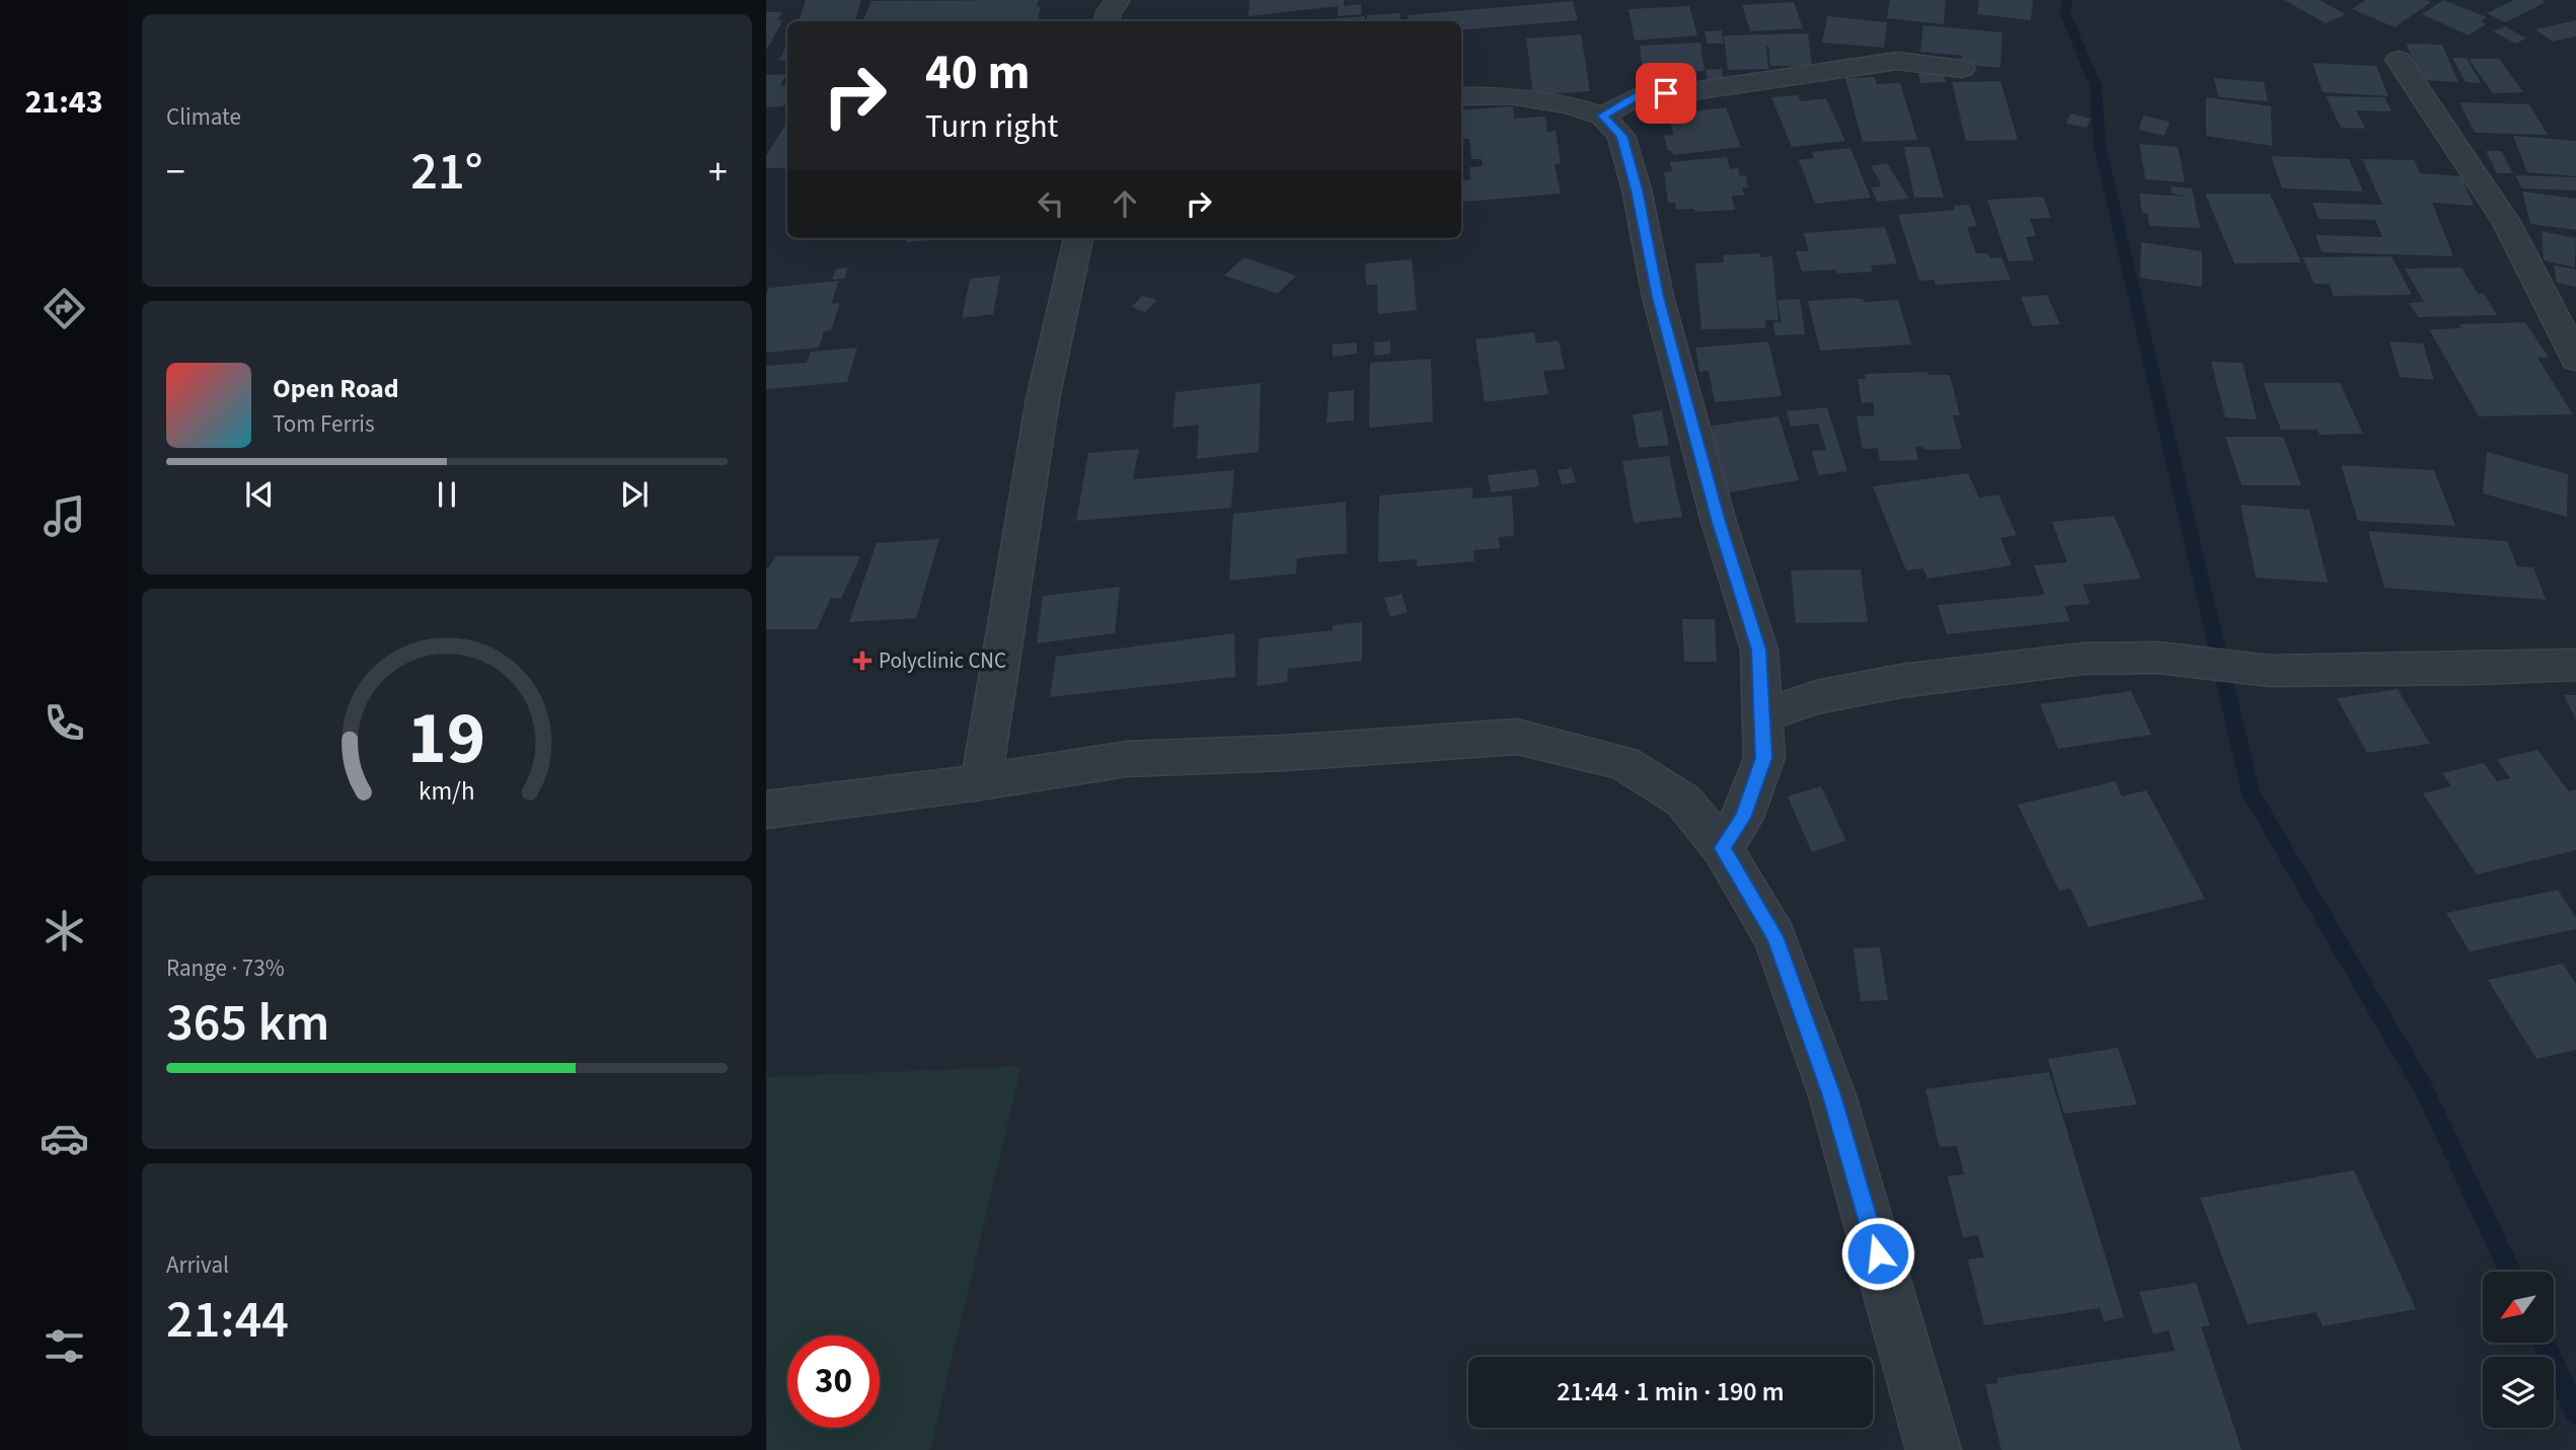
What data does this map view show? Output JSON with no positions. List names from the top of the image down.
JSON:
{
  "places": {
    "health": ["Polyclinic CNC"]
  },
  "north": "bottom left",
  "page": {
    "tabs": "21:43",
    "tile": [
      "Climate",
      ["Range · 73%", "365 km"],
      ["Arrival", "21:44"]
    ],
    "turn": ["40 m", "Turn right"],
    "heat": ["−", "21°", "+"],
    "song": ["Open Road", "Tom Ferris"],
    "limit": "30",
    "trip": "21:44 · 1 min · 190 m",
    "gauge": ["19", "km/h"]
  }
}
